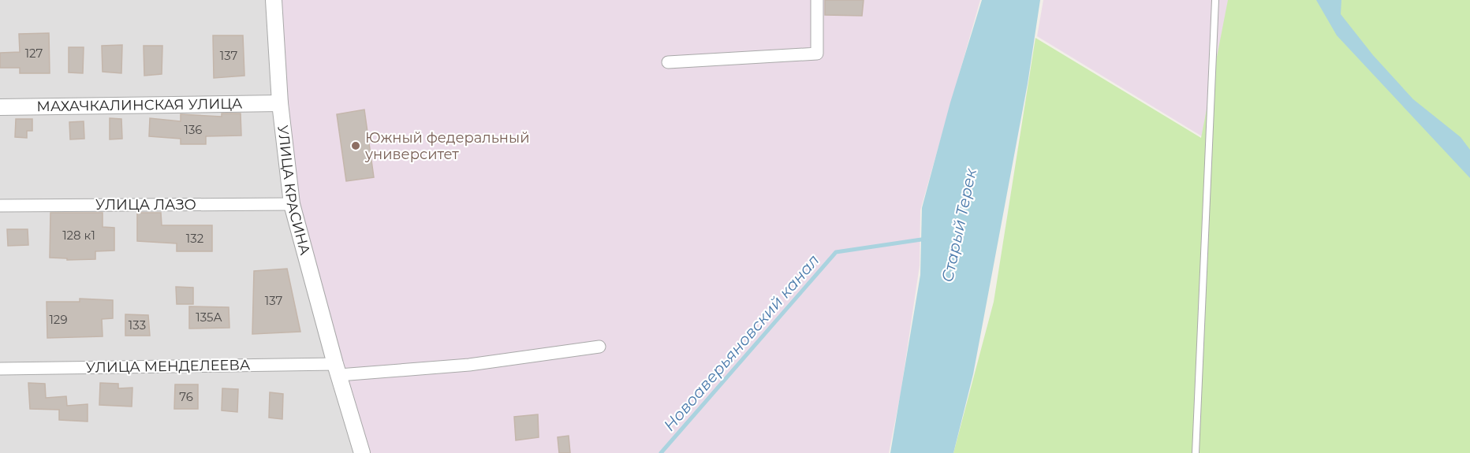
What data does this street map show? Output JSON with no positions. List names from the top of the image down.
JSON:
{
  "streets": {
    "street": [
      "МАХАЧКАЛИНСКАЯ УЛИЦА",
      "УЛИЦА КРАСИНА",
      "УЛИЦА ЛАЗО",
      "УЛИЦА МЕНДЕЛЕЕВА"
    ]
  },
  "crossings": [
    ["МАХАЧКАЛИНСКАЯ УЛИЦА", "УЛИЦА КРАСИНА"],
    ["УЛИЦА КРАСИНА", "УЛИЦА ЛАЗО"],
    ["УЛИЦА КРАСИНА", "УЛИЦА МЕНДЕЛЕЕВА"]
  ],
  "water": ["Старый Терек", "Новоаверьяновский канал"],
  "places": ["Южный федеральный университет"],
  "house_numbers": [
    "127",
    "137",
    "136",
    "128 к1",
    "132",
    "137",
    "135А",
    "129",
    "133",
    "76"
  ]
}
